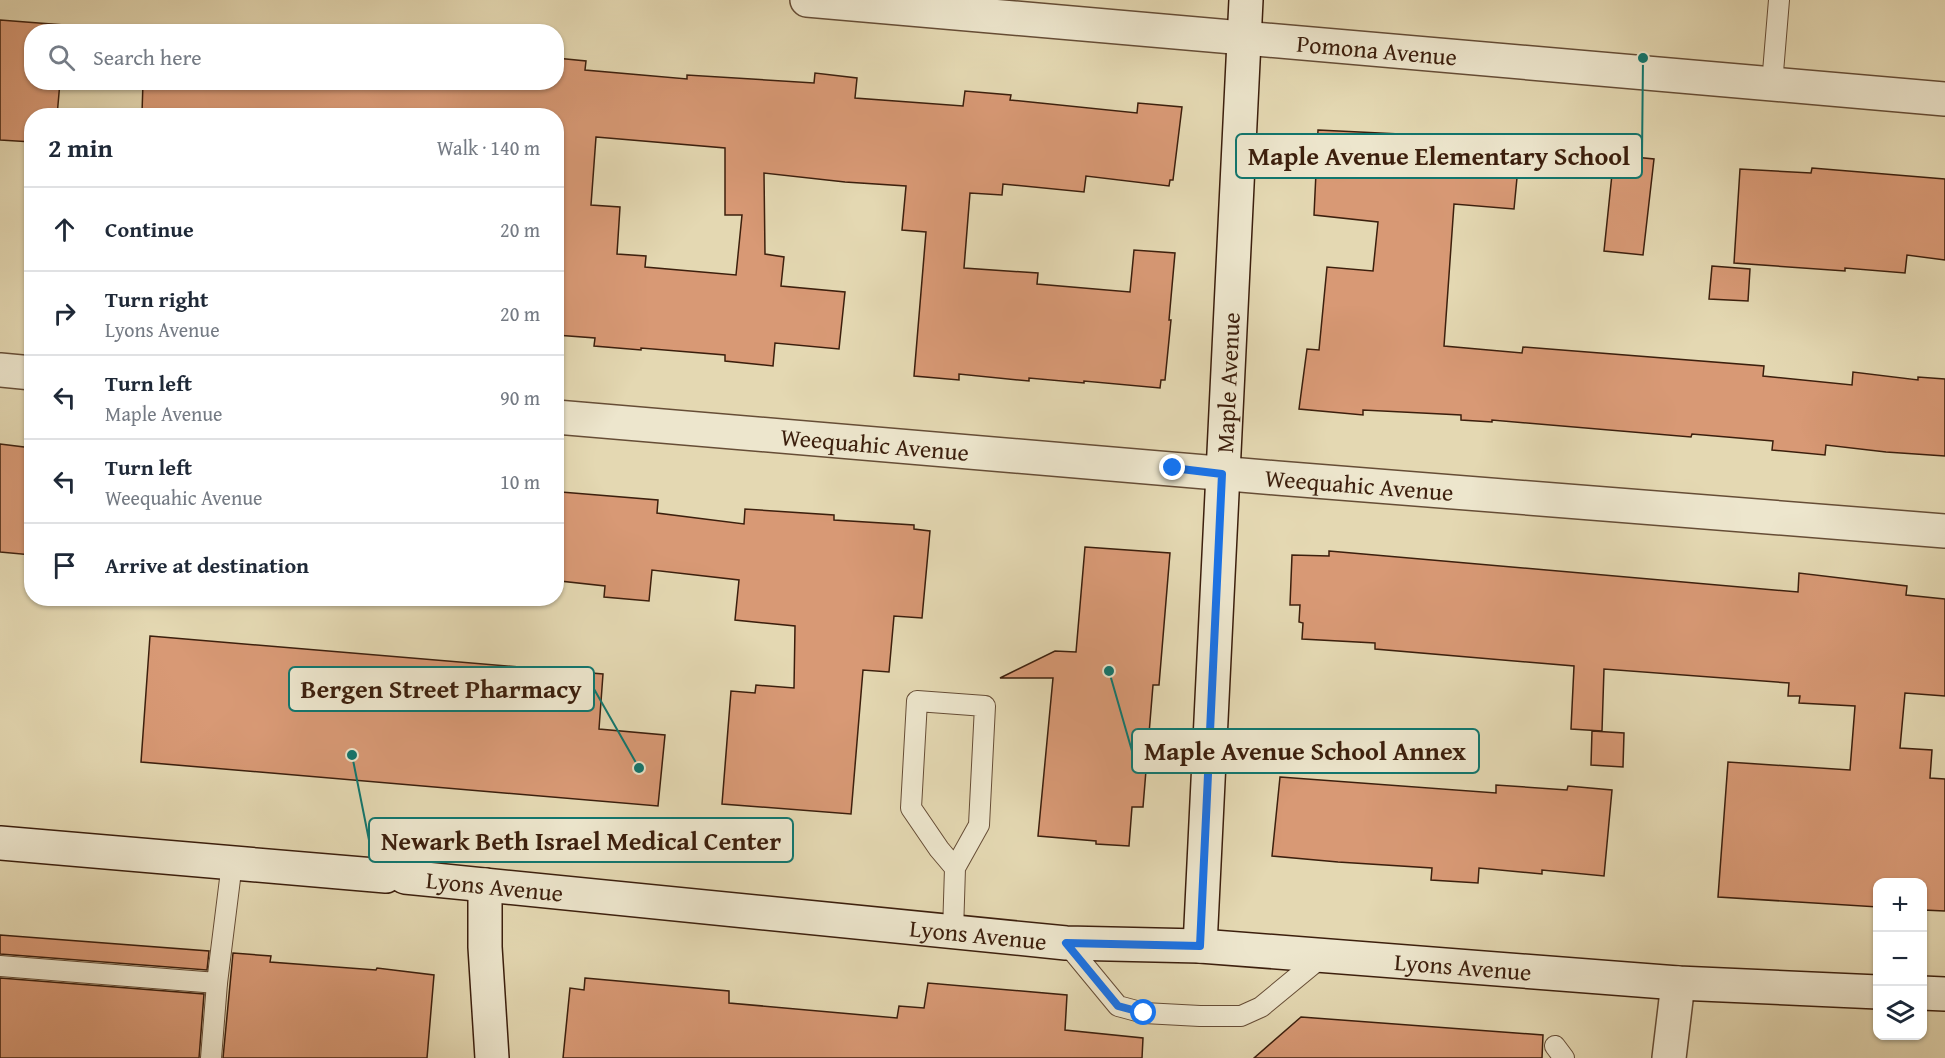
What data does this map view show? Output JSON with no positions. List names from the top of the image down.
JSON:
{
  "streets": {
    "street": [
      "Pomona Avenue",
      "Maple Avenue",
      "Weequahic Avenue",
      "Lyons Avenue"
    ]
  },
  "crossings": [
    ["Pomona Avenue", "Maple Avenue"],
    ["Maple Avenue", "Weequahic Avenue"],
    ["Maple Avenue", "Lyons Avenue"]
  ],
  "places": [
    "Maple Avenue Elementary School",
    "Maple Avenue School Annex",
    "Newark Beth Israel Medical Center",
    "Bergen Street Pharmacy"
  ],
  "page": {
    "search": "Search here",
    "heading": ["2 min", "Walk · 140 m"],
    "list": [
      ["Continue", "20 m"],
      ["Turn right", "Lyons Avenue", "20 m"],
      ["Turn left", "Maple Avenue", "90 m"],
      ["Turn left", "Weequahic Avenue", "10 m"],
      "Arrive at destination"
    ],
    "map_buttons": ["+", "−"]
  }
}
